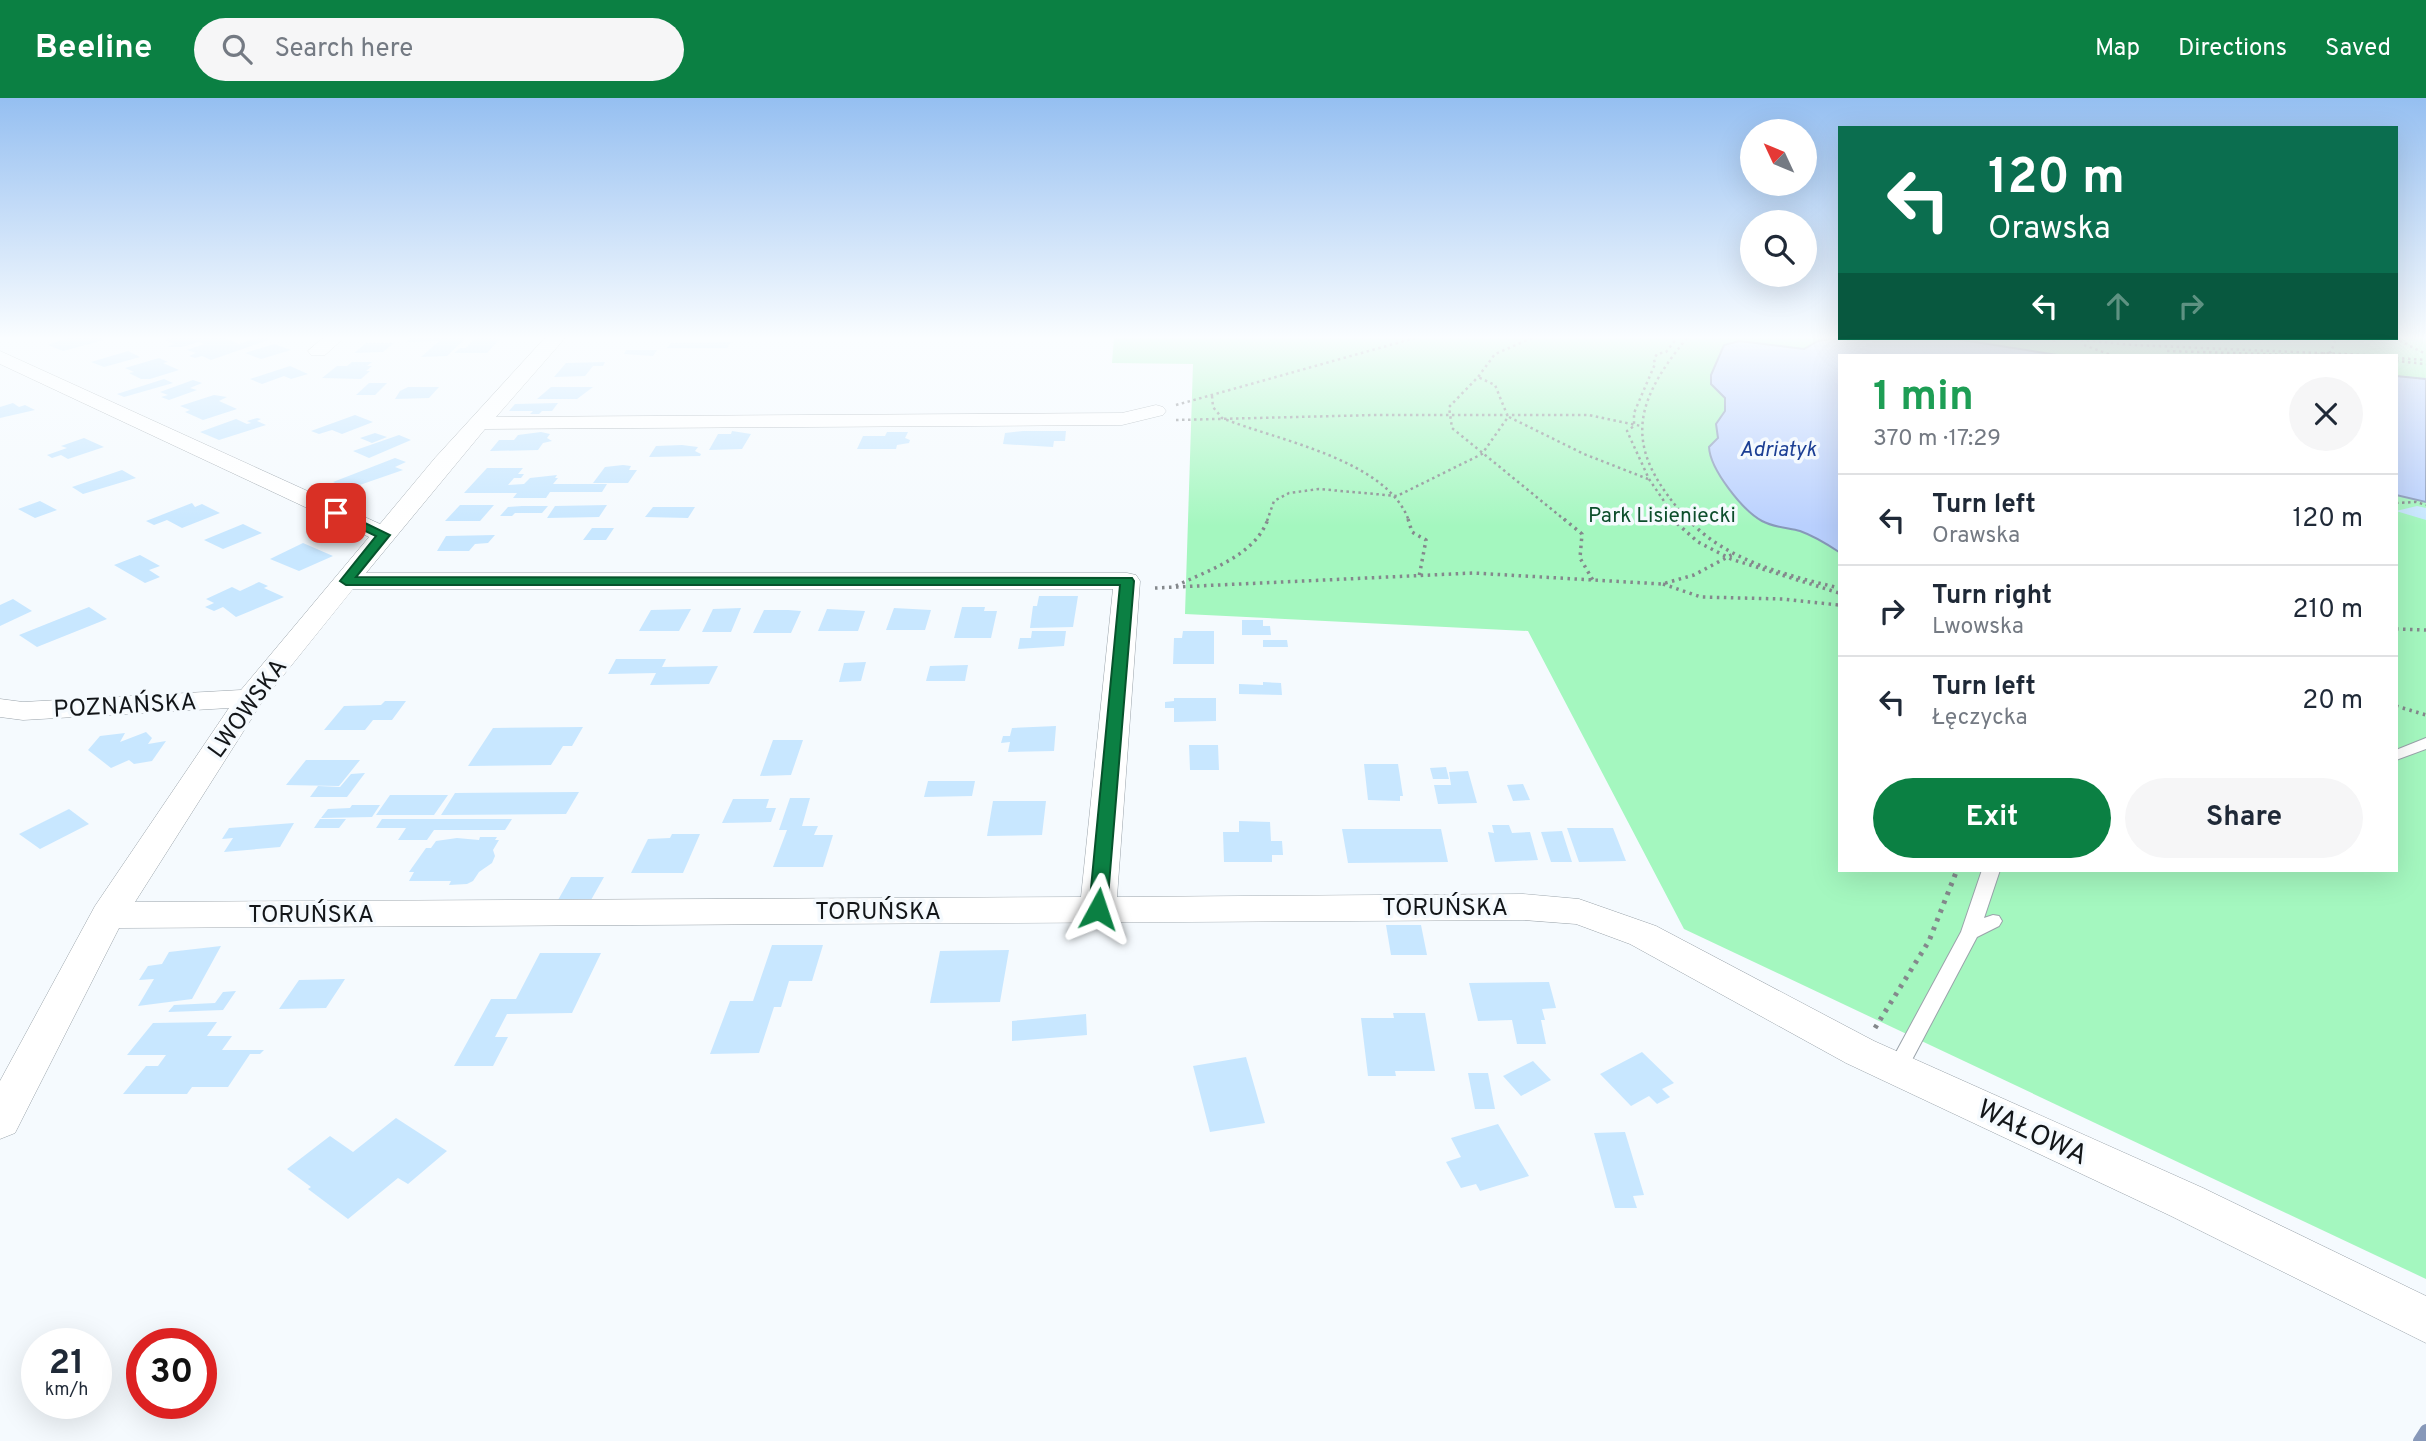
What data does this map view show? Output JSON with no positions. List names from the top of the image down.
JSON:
{
  "streets": {
    "street": [
      "POZNAŃSKA",
      "LWOWSKA",
      "TORUŃSKA",
      "WAŁOWA"
    ]
  },
  "crossings": [
    ["POZNAŃSKA", "LWOWSKA"],
    ["LWOWSKA", "TORUŃSKA"],
    ["TORUŃSKA", "WAŁOWA"]
  ],
  "water": ["Adriatyk"],
  "parks": ["Park Lisieniecki"],
  "north": "top left",
  "page": {
    "header": "Beeline",
    "search": "Search here",
    "nav": ["Map", "Directions", "Saved"],
    "turn": ["120 m", "Orawska"],
    "heading": ["1 min", "370 m · 17:29"],
    "list": [
      {
        "name": "Turn left",
        "note": "Orawska",
        "value": "120 m"
      },
      {
        "name": "Turn right",
        "note": "Lwowska",
        "value": "210 m"
      },
      {
        "name": "Turn left",
        "note": "Łęczycka",
        "value": "20 m"
      }
    ],
    "buttons": ["Exit", "Share"],
    "speed": "21 km/h",
    "limit": "30"
  }
}
